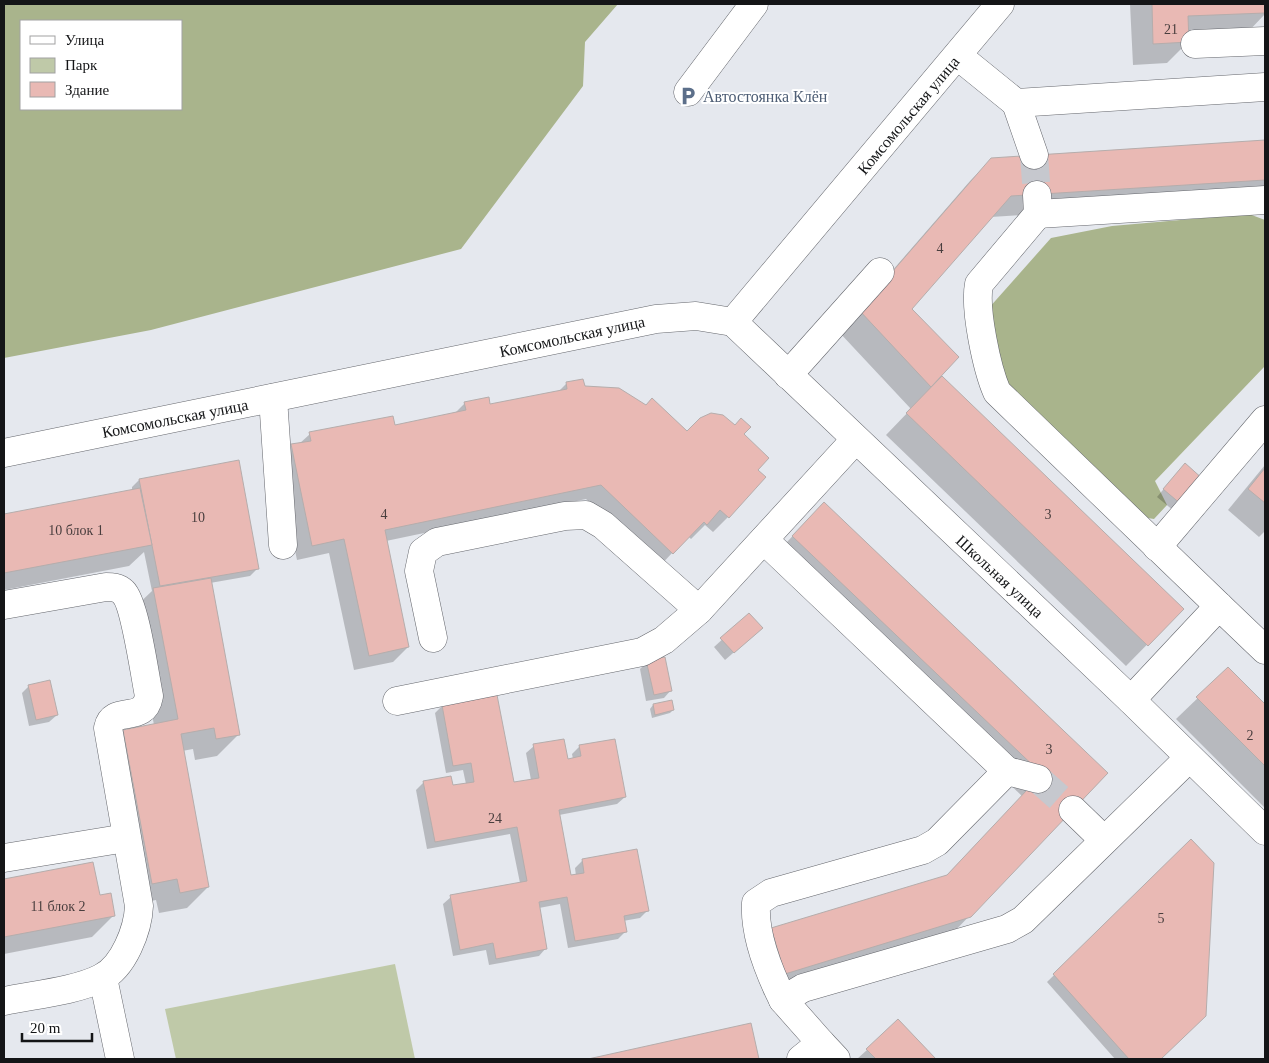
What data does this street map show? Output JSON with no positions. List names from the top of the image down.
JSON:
{
  "streets": {
    "street": ["Комсомольская улица", "Школьная улица"]
  },
  "crossings": [
    ["Комсомольская улица", "Школьная улица"]
  ],
  "places": {
    "parking": ["Автостоянка Клён"]
  },
  "house_numbers": [
    "21",
    "4",
    "4",
    "3",
    "10",
    "10 блок 1",
    "2",
    "3",
    "24",
    "11 блок 2",
    "5"
  ],
  "legend": ["Улица", "Парк", "Здание"],
  "scale_bar": "20 m"
}
